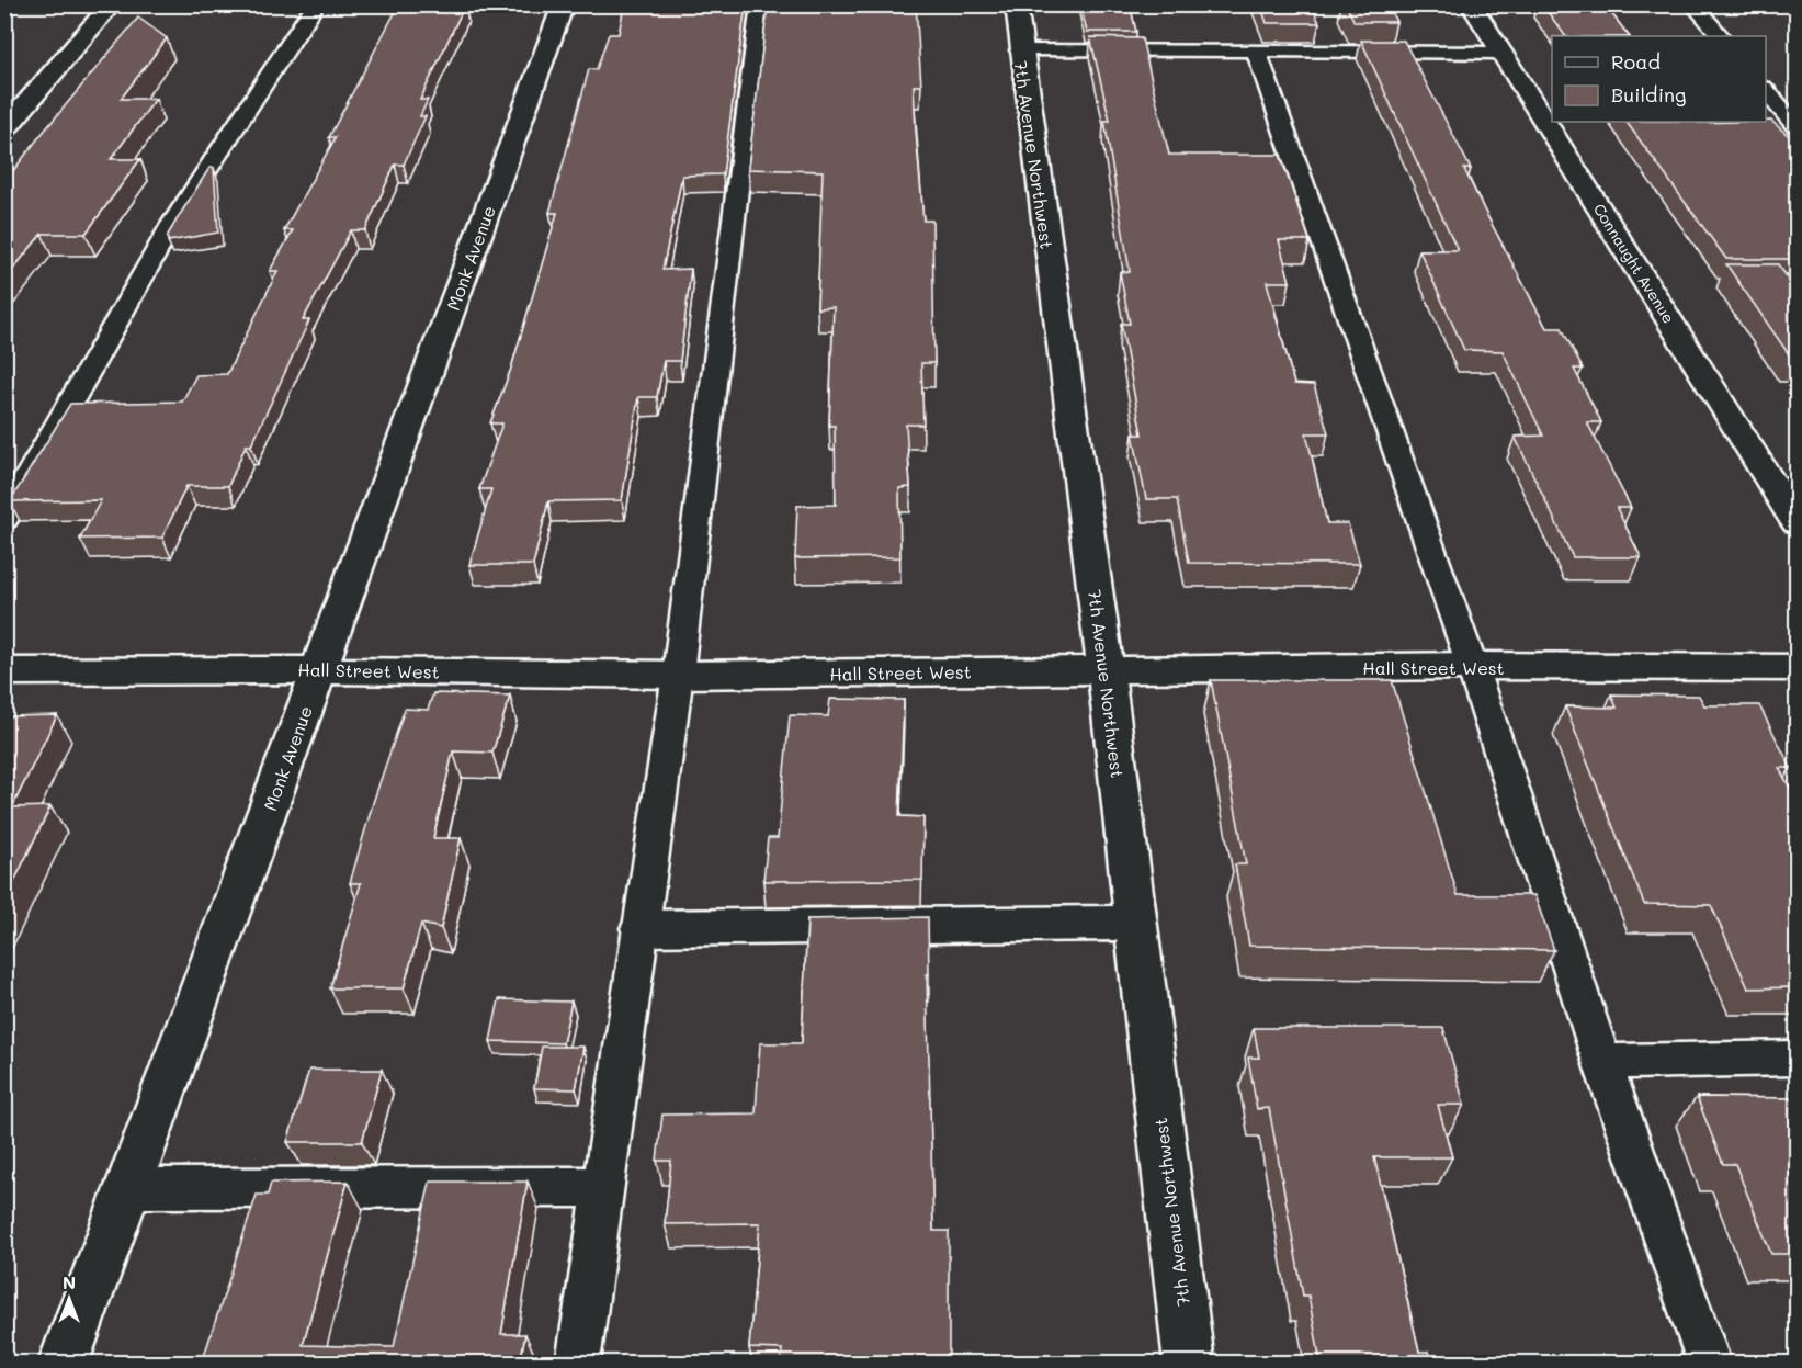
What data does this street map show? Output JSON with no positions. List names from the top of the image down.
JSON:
{
  "streets": {
    "street": [
      "7th Avenue Northwest",
      "Monk Avenue",
      "Connaught Avenue",
      "Hall Street West"
    ]
  },
  "crossings": [
    ["7th Avenue Northwest", "Hall Street West"],
    ["Monk Avenue", "Hall Street West"]
  ],
  "legend": ["Road", "Building"],
  "north": "top"
}
